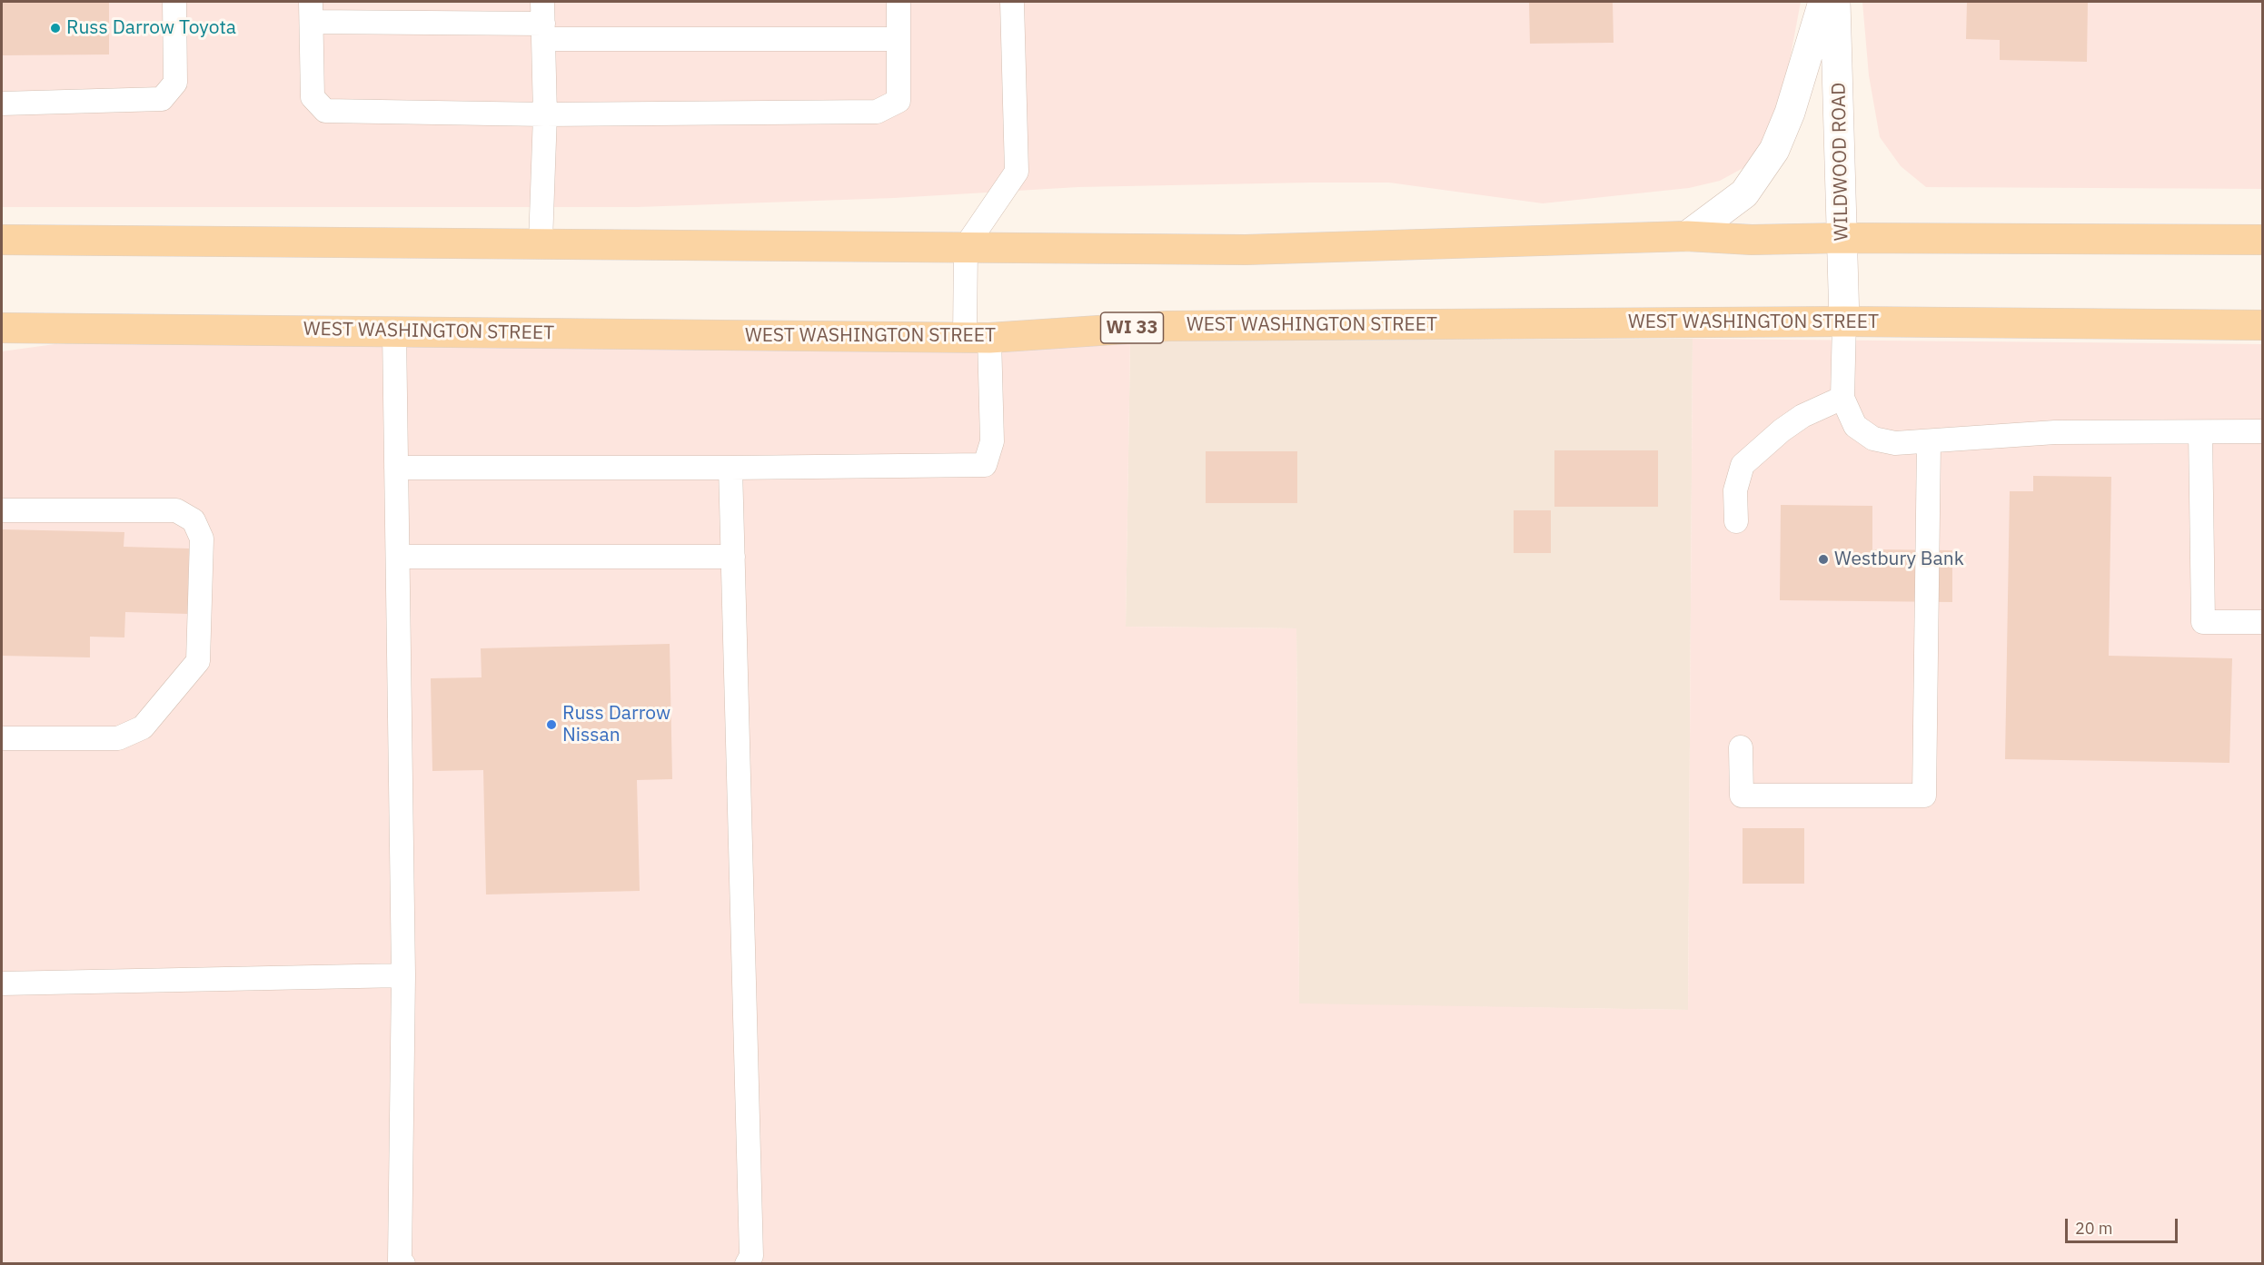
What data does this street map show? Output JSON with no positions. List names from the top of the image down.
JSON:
{
  "streets": {
    "main road": ["WEST WASHINGTON STREET", "WI 33"],
    "street": ["WILDWOOD ROAD"]
  },
  "crossings": [
    ["WILDWOOD ROAD", "WEST WASHINGTON STREET"]
  ],
  "places": ["Russ Darrow Toyota", "Westbury Bank", "Russ Darrow Nissan"],
  "scale_bar": "20 m"
}
